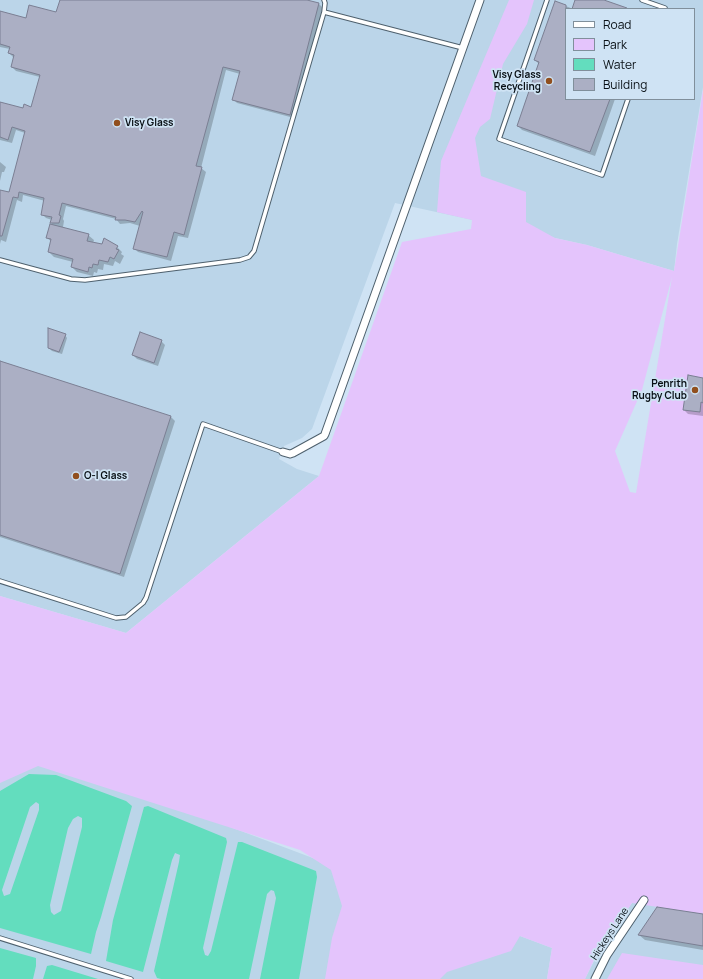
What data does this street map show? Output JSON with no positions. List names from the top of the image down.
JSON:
{
  "streets": {
    "street": ["Hickeys Lane"]
  },
  "places": [
    "Visy Glass Recycling",
    "Visy Glass",
    "Penrith Rugby Club",
    "O-I Glass"
  ],
  "legend": [
    "Road",
    "Park",
    "Water",
    "Building"
  ]
}
